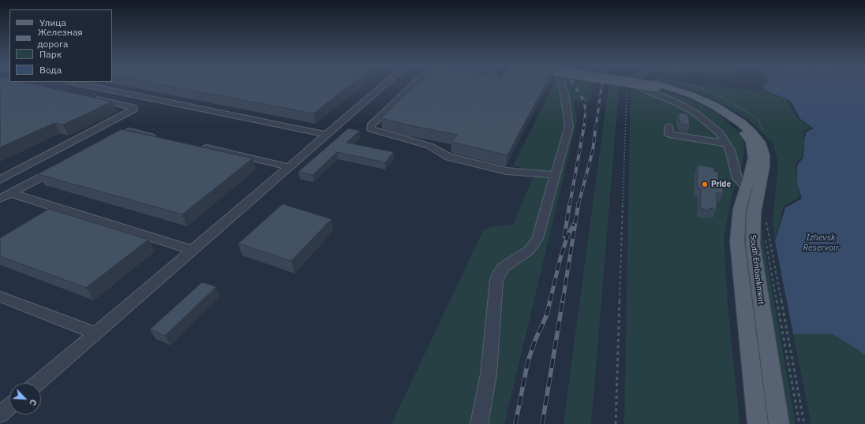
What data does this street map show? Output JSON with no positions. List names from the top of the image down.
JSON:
{
  "streets": {
    "main road": ["South Embankment"]
  },
  "water": ["Izhevsk Reservoir"],
  "places": ["Pride"],
  "legend": [
    "Улица",
    "Железная дорога",
    "Парк",
    "Вода"
  ],
  "north": "bottom right"
}
